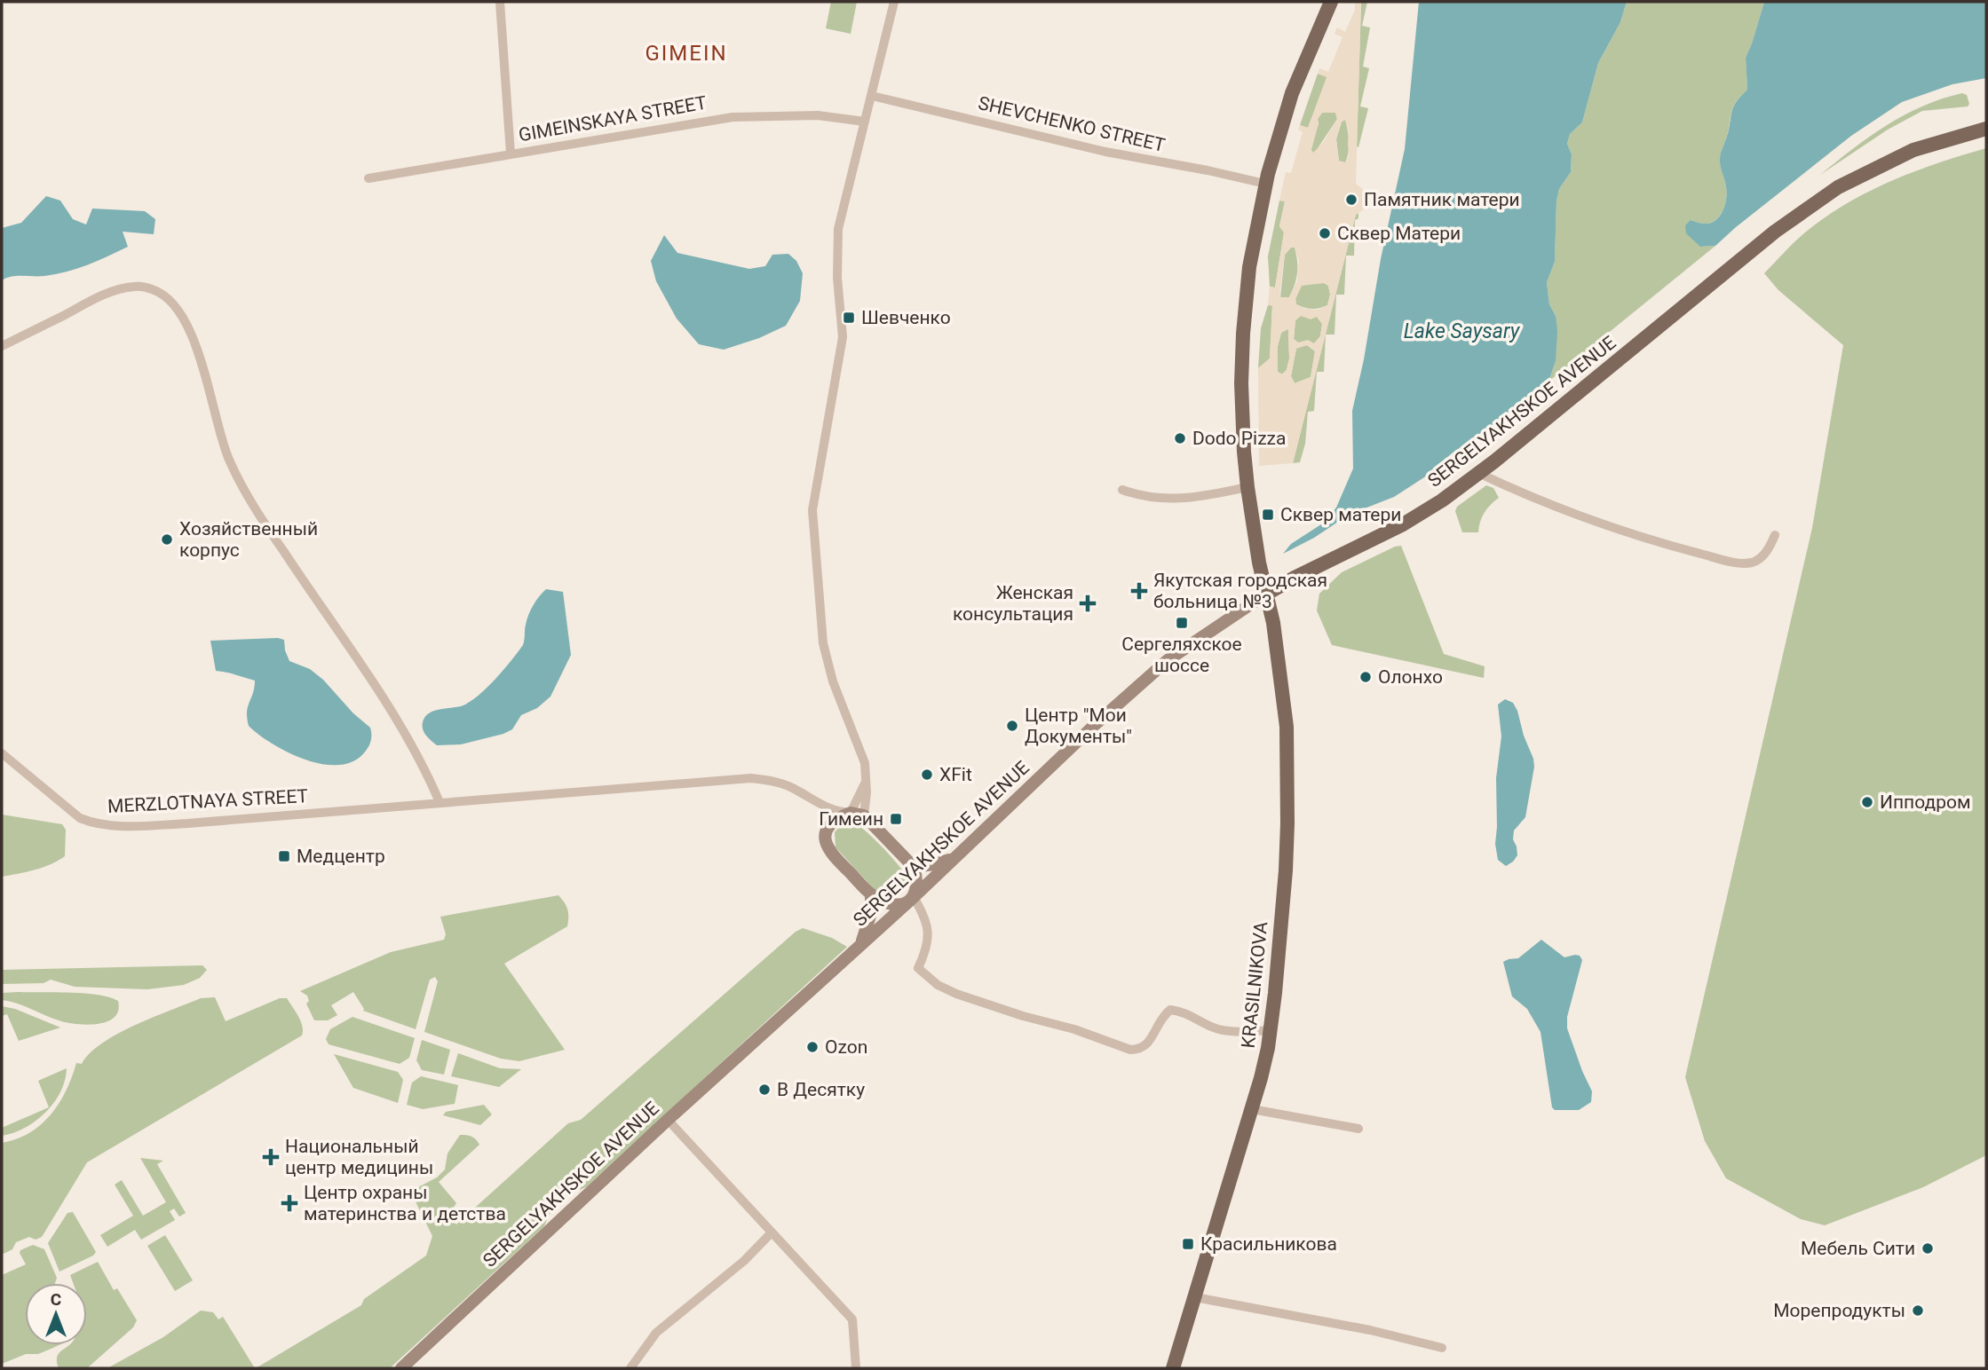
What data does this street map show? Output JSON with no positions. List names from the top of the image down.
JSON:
{
  "streets": {
    "main road": ["SERGELYAKHSKOE AVENUE", "KRASILNIKOVA"],
    "street": ["GIMEINSKAYA STREET", "SHEVCHENKO STREET", "MERZLOTNAYA STREET"]
  },
  "crossings": [
    ["SHEVCHENKO STREET", "KRASILNIKOVA"],
    ["SERGELYAKHSKOE AVENUE", "KRASILNIKOVA"]
  ],
  "districts": ["GIMEIN"],
  "water": ["Lake Saysary"],
  "places": {
    "other": [
      "Памятник матери",
      "Сквер Матери",
      "Dodo Pizza",
      "Хозяйственный корпус",
      "Олонхо",
      "Центр \"Мои Документы\"",
      "XFit",
      "Ипподром",
      "Ozon",
      "В Десятку",
      "Мебель Сити",
      "Морепродукты"
    ],
    "transit": [
      "Шевченко",
      "Сквер матери",
      "Сергеляхское шоссе",
      "Гимеин",
      "Медцентр",
      "Красильникова"
    ],
    "health": [
      "Якутская городская больница №3",
      "Женская консультация",
      "Национальный центр медицины",
      "Центр охраны материнства и детства"
    ]
  },
  "north": "top"
}
